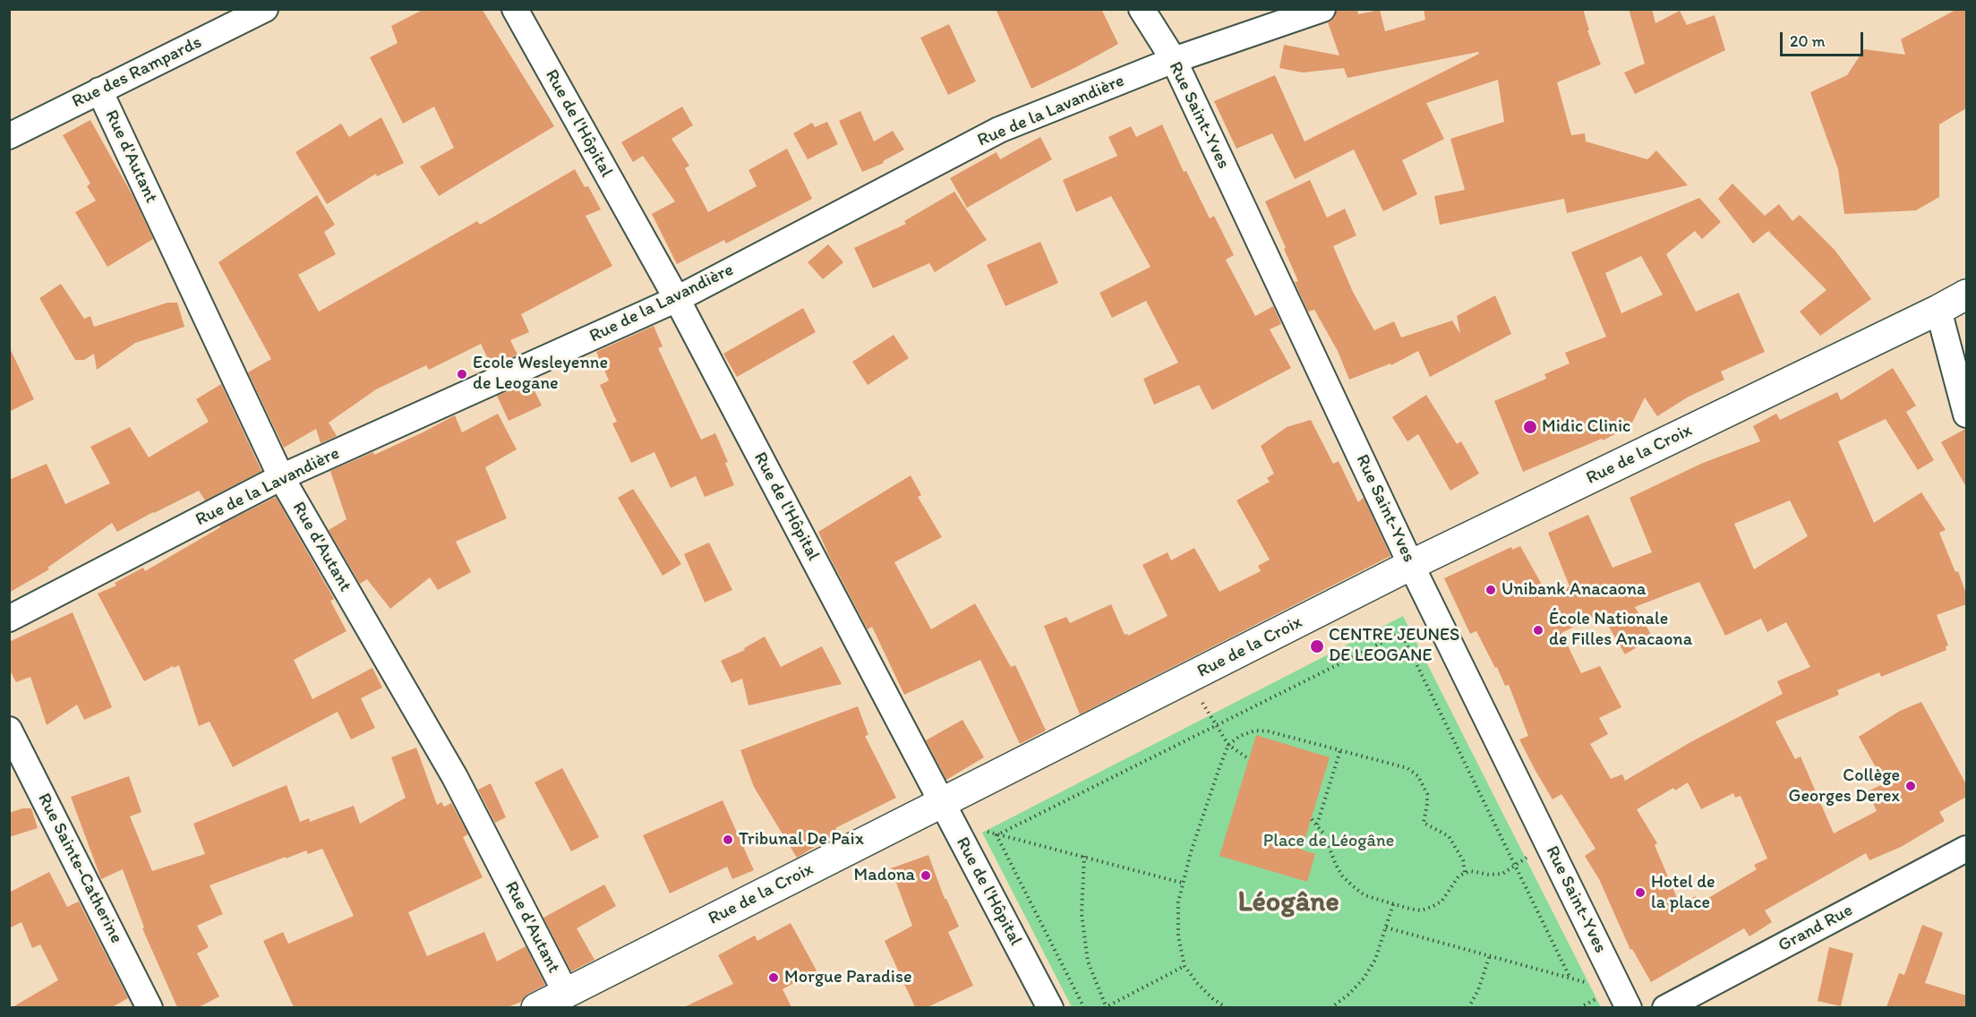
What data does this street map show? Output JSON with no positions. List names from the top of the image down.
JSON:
{
  "streets": {
    "street": [
      "Rue des Rampards",
      "Rue de la Lavandière",
      "Rue Saint-Yves",
      "Rue de l'Hôpital",
      "Rue d'Autant",
      "Rue de la Croix",
      "Rue Sainte-Catherine",
      "Grand Rue"
    ]
  },
  "crossings": [
    ["Rue des Rampards", "Rue d'Autant"],
    ["Rue de la Lavandière", "Rue Saint-Yves"],
    ["Rue de la Lavandière", "Rue de l'Hôpital"],
    ["Rue de la Lavandière", "Rue d'Autant"],
    ["Rue Saint-Yves", "Rue de la Croix"],
    ["Rue de l'Hôpital", "Rue de la Croix"],
    ["Rue d'Autant", "Rue de la Croix"]
  ],
  "districts": ["Léogâne"],
  "parks": ["Place de Léogâne"],
  "places": [
    "Ecole Wesleyenne de Leogane",
    "Midic Clinic",
    "Unibank Anacaona",
    "École Nationale de Filles Anacaona",
    "CENTRE JEUNES DE LEOGANE",
    "Collège Georges Derex",
    "Tribunal De Paix",
    "Madona",
    "Hotel de la place",
    "Morgue Paradise"
  ],
  "scale_bar": "20 m"
}
